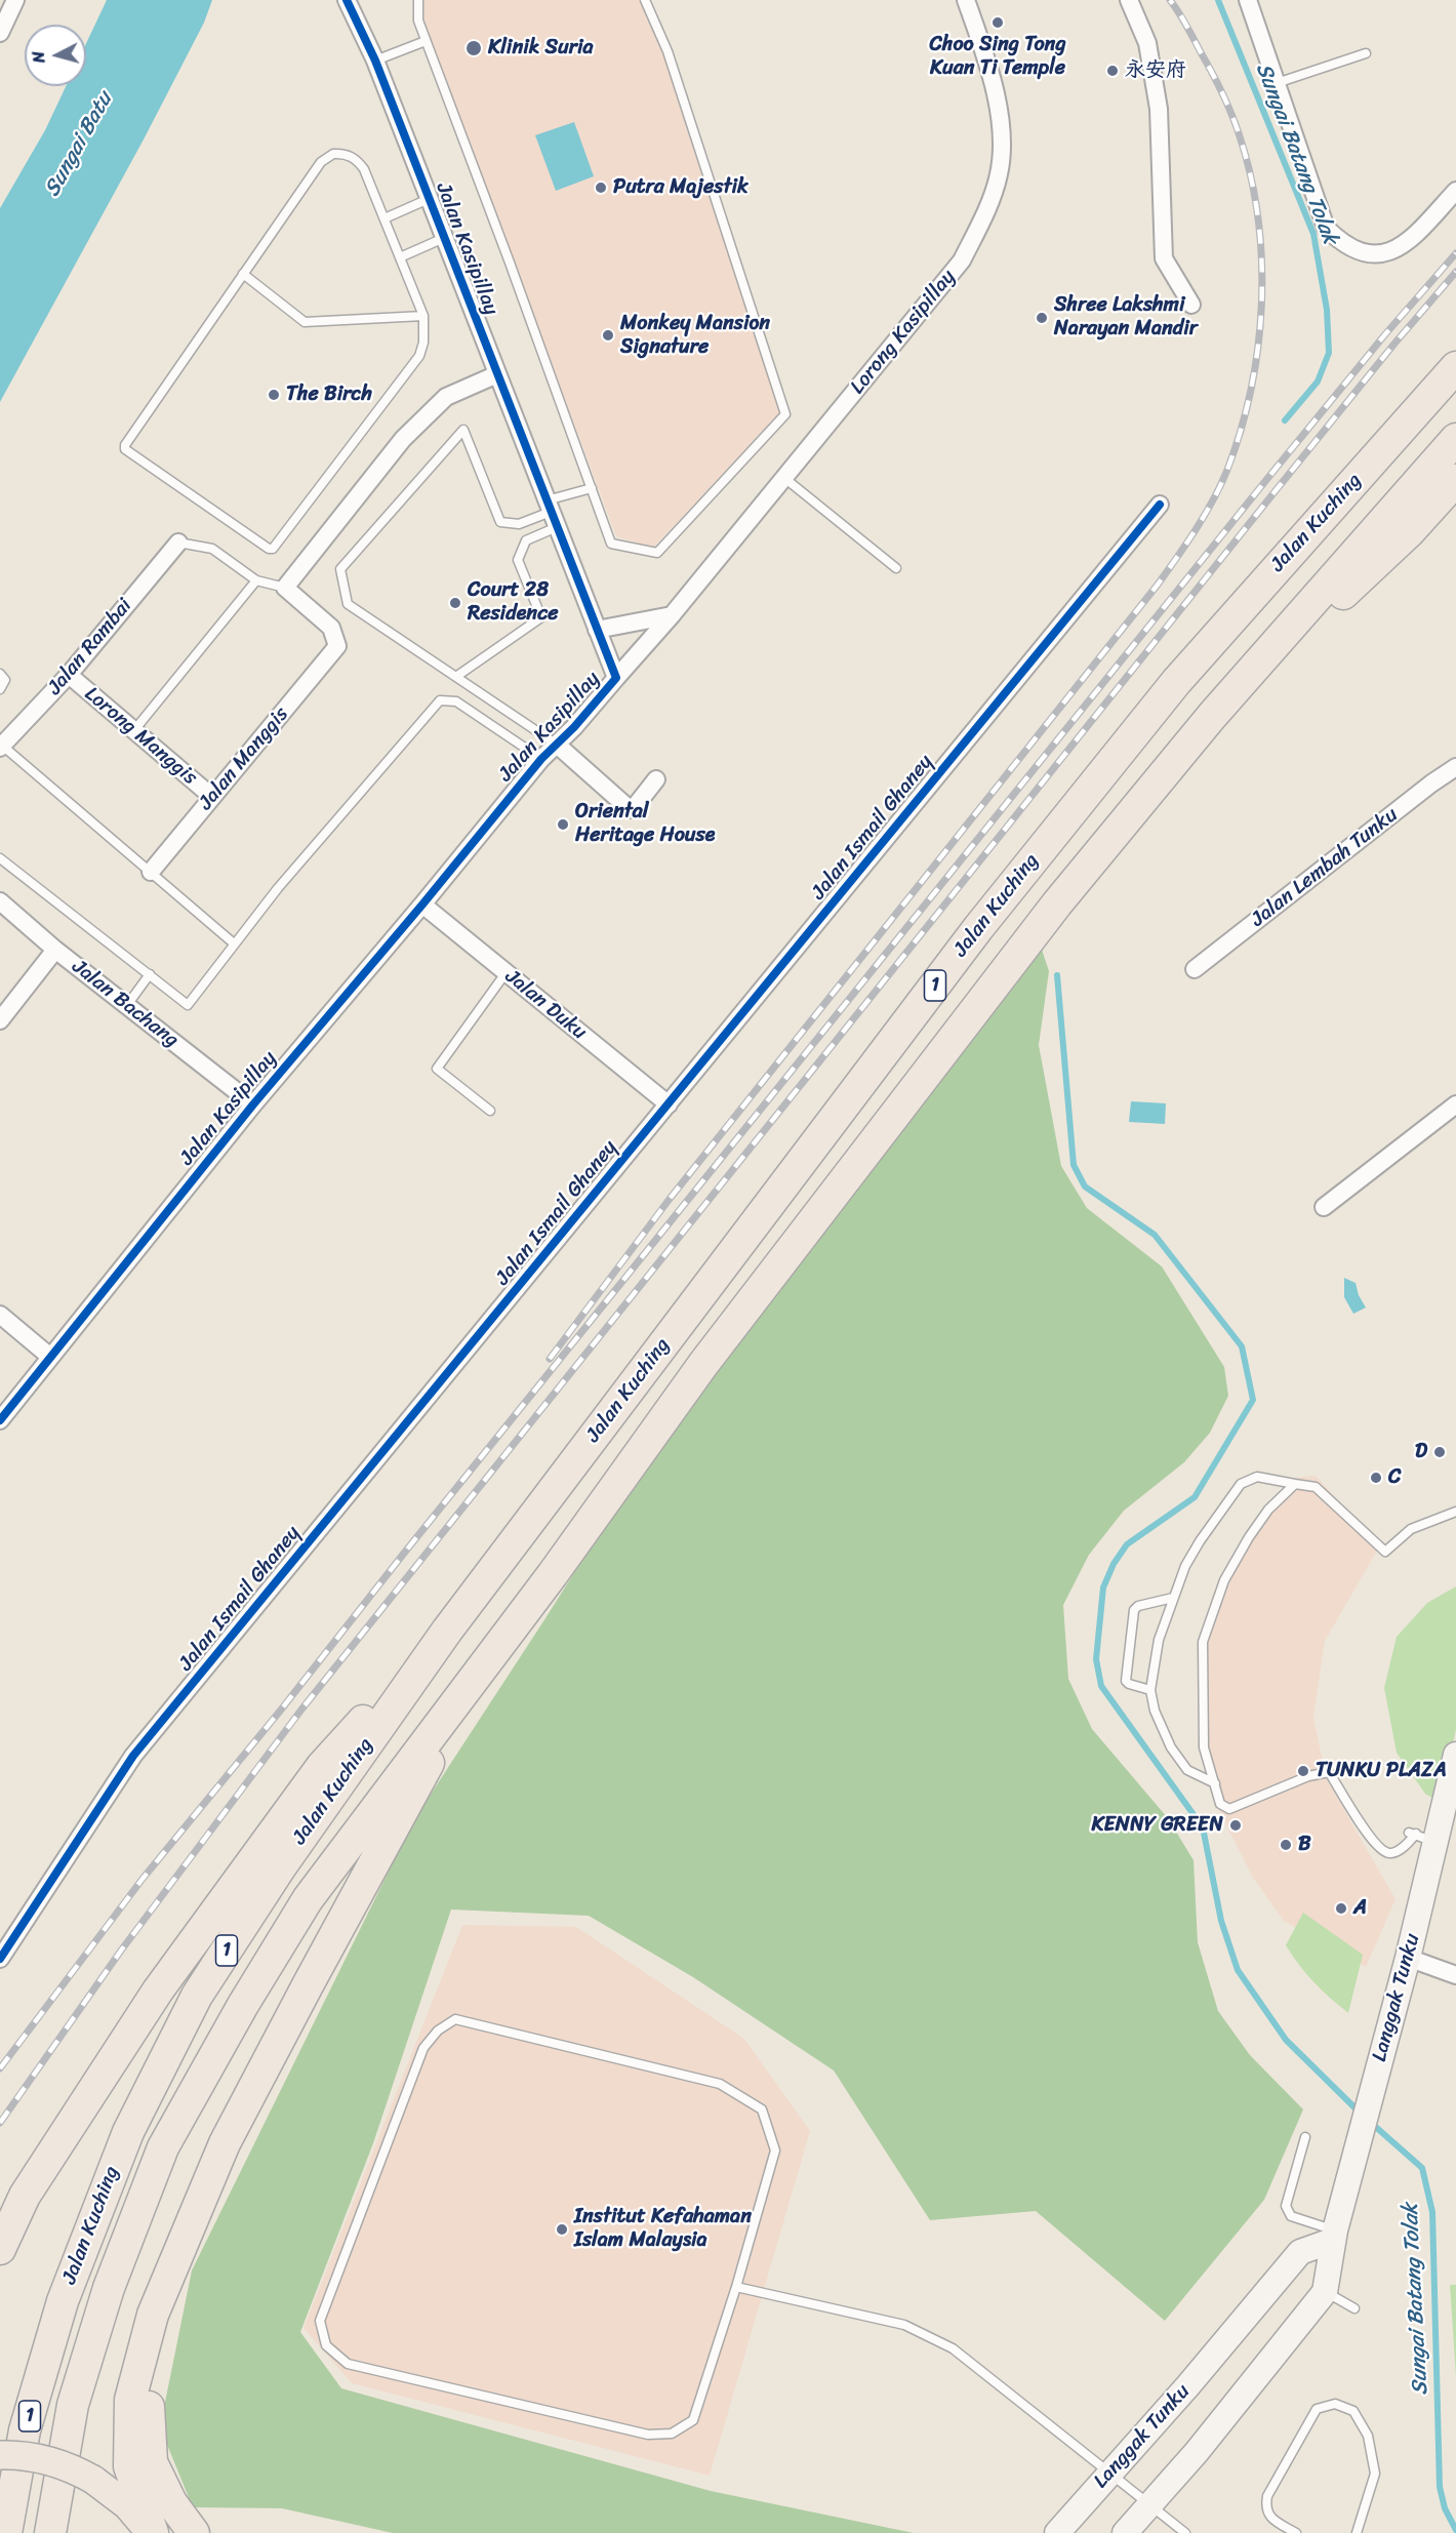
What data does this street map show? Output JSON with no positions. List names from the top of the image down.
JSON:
{
  "streets": {
    "highway": ["Jalan Kuching", "1"],
    "street": [
      "Jalan Kasipillay",
      "Lorong Kasipillay",
      "Jalan Rambai",
      "Lorong Manggis",
      "Jalan Manggis",
      "Jalan Ismail Ghaney",
      "Jalan Lembah Tunku",
      "Jalan Bachang",
      "Jalan Duku",
      "Langgak Tunku"
    ]
  },
  "crossings": [
    ["Jalan Kasipillay", "Lorong Kasipillay"],
    ["Jalan Kasipillay", "Jalan Bachang"],
    ["Jalan Kasipillay", "Jalan Duku"],
    ["Jalan Rambai", "Lorong Manggis"],
    ["Lorong Manggis", "Jalan Manggis"],
    ["Jalan Ismail Ghaney", "Jalan Duku"]
  ],
  "water": ["Sungai Batu", "Sungai Batang Tolak"],
  "places": [
    "Choo Sing Tong Kuan Ti Temple",
    "Klinik Suria",
    "永安府",
    "Putra Majestik",
    "Shree Lakshmi Narayan Mandir",
    "Monkey Mansion Signature",
    "The Birch",
    "Court 28 Residence",
    "Oriental Heritage House",
    "D",
    "C",
    "TUNKU PLAZA",
    "KENNY GREEN",
    "B",
    "A",
    "Institut Kefahaman Islam Malaysia"
  ],
  "north": "left"
}
